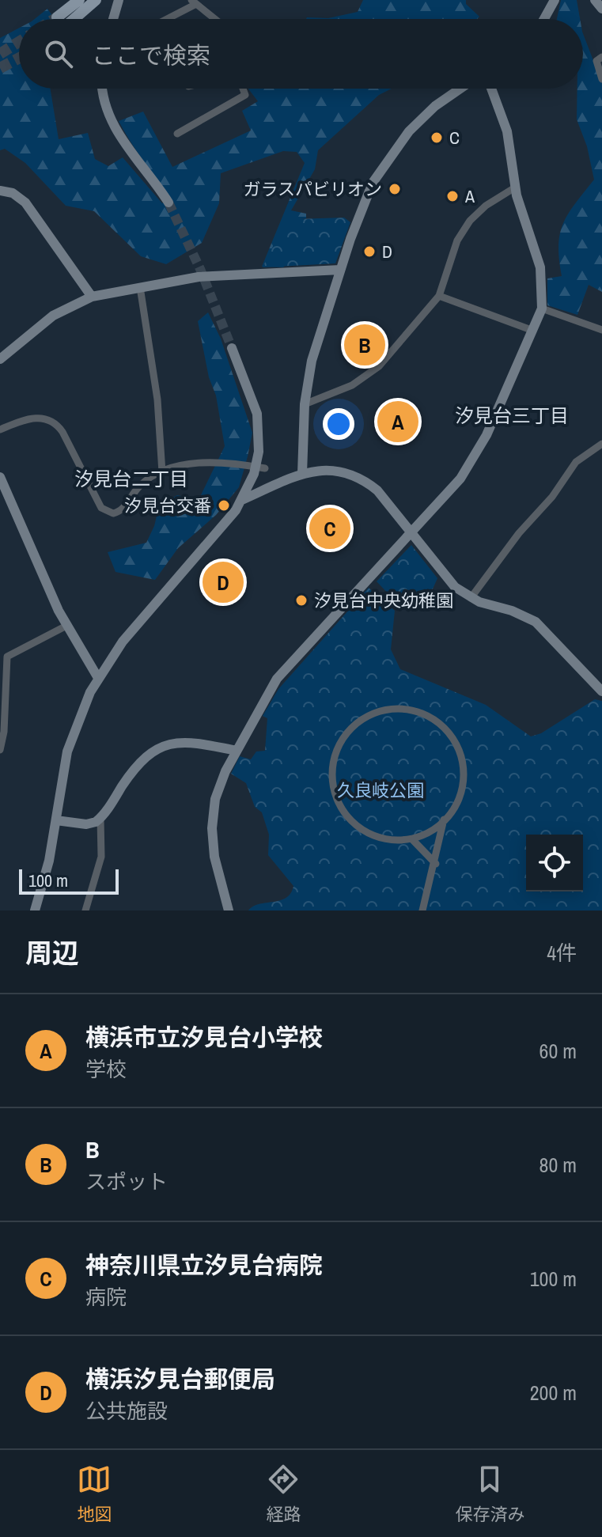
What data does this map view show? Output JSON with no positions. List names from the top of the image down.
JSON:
{
  "districts": ["汐見台三丁目", "汐見台二丁目"],
  "parks": ["久良岐公園"],
  "places": [
    "C",
    "ガラスパビリオン",
    "A",
    "D",
    "汐見台交番",
    "汐見台中央幼稚園"
  ],
  "scale_bar": "100 m",
  "page": {
    "search": "ここで検索",
    "pins": [
      "B",
      "A",
      "C",
      "D"
    ],
    "scale": "100 m",
    "heading": ["周辺", "4件"],
    "list": [
      {
        "mark": "A",
        "name": "横浜市立汐見台小学校",
        "note": "学校",
        "value": "60 m"
      },
      {
        "mark": "B",
        "name": "B",
        "note": "スポット",
        "value": "80 m"
      },
      {
        "mark": "C",
        "name": "神奈川県立汐見台病院",
        "note": "病院",
        "value": "100 m"
      },
      {
        "mark": "D",
        "name": "横浜汐見台郵便局",
        "note": "公共施設",
        "value": "200 m"
      }
    ],
    "nav": ["地図", "経路", "保存済み"]
  }
}
